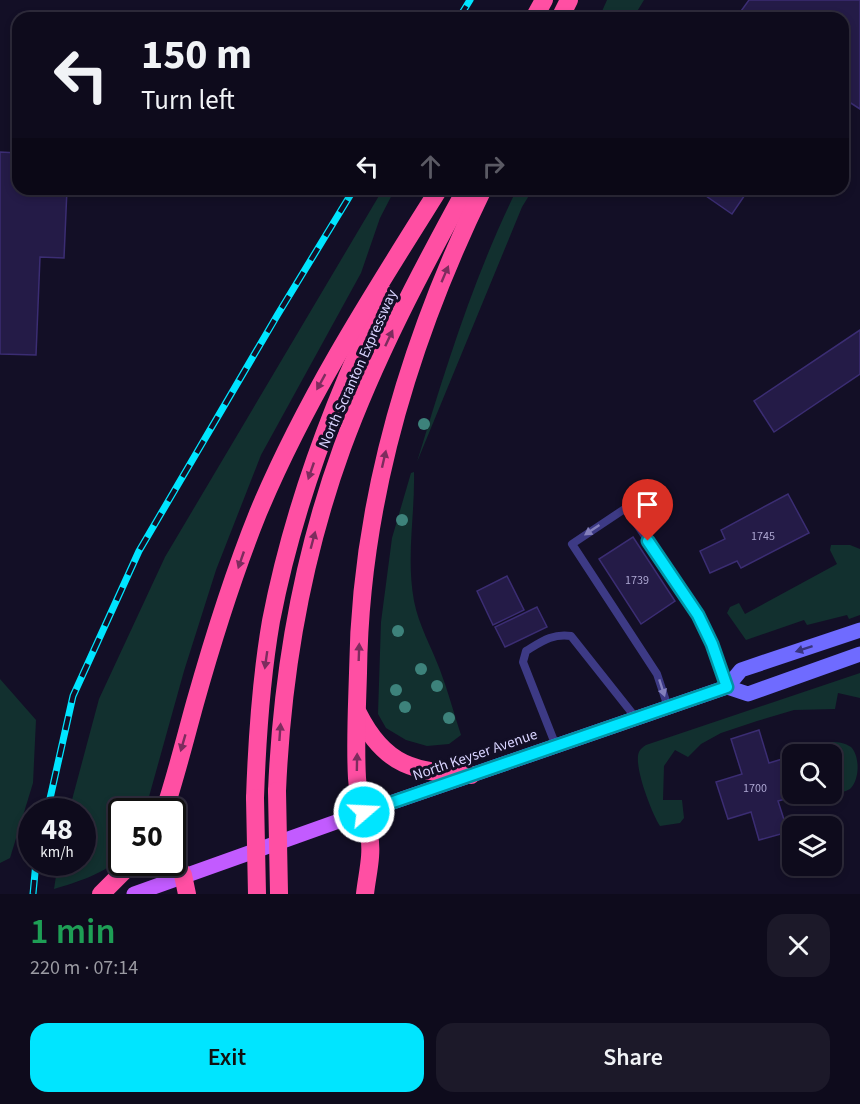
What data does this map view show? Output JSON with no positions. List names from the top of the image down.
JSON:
{
  "streets": {
    "highway": ["North Scranton Expressway"],
    "main road": ["North Keyser Avenue"]
  },
  "house_numbers": ["1745", "1739", "1700"],
  "page": {
    "turn": ["150 m", "Turn left"],
    "speed": "48 km/h",
    "limit": "50",
    "heading": ["1 min", "220 m · 07:14"],
    "buttons": ["Exit", "Share"]
  }
}
